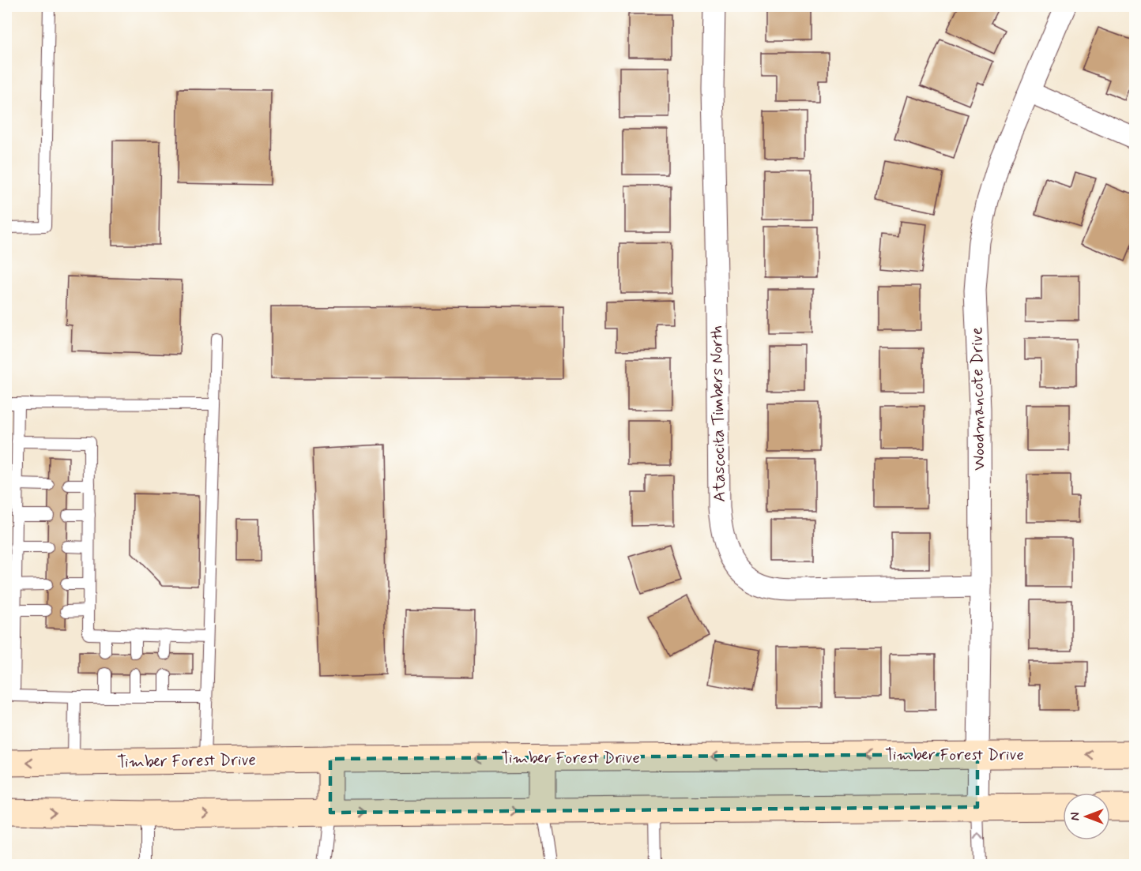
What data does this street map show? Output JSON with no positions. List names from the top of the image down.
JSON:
{
  "streets": {
    "main road": ["Timber Forest Drive"],
    "street": ["Woodmancote Drive", "Atascocita Timbers North"]
  },
  "crossings": [
    ["Woodmancote Drive", "Atascocita Timbers North"],
    ["Woodmancote Drive", "Timber Forest Drive"]
  ],
  "north": "left"
}
